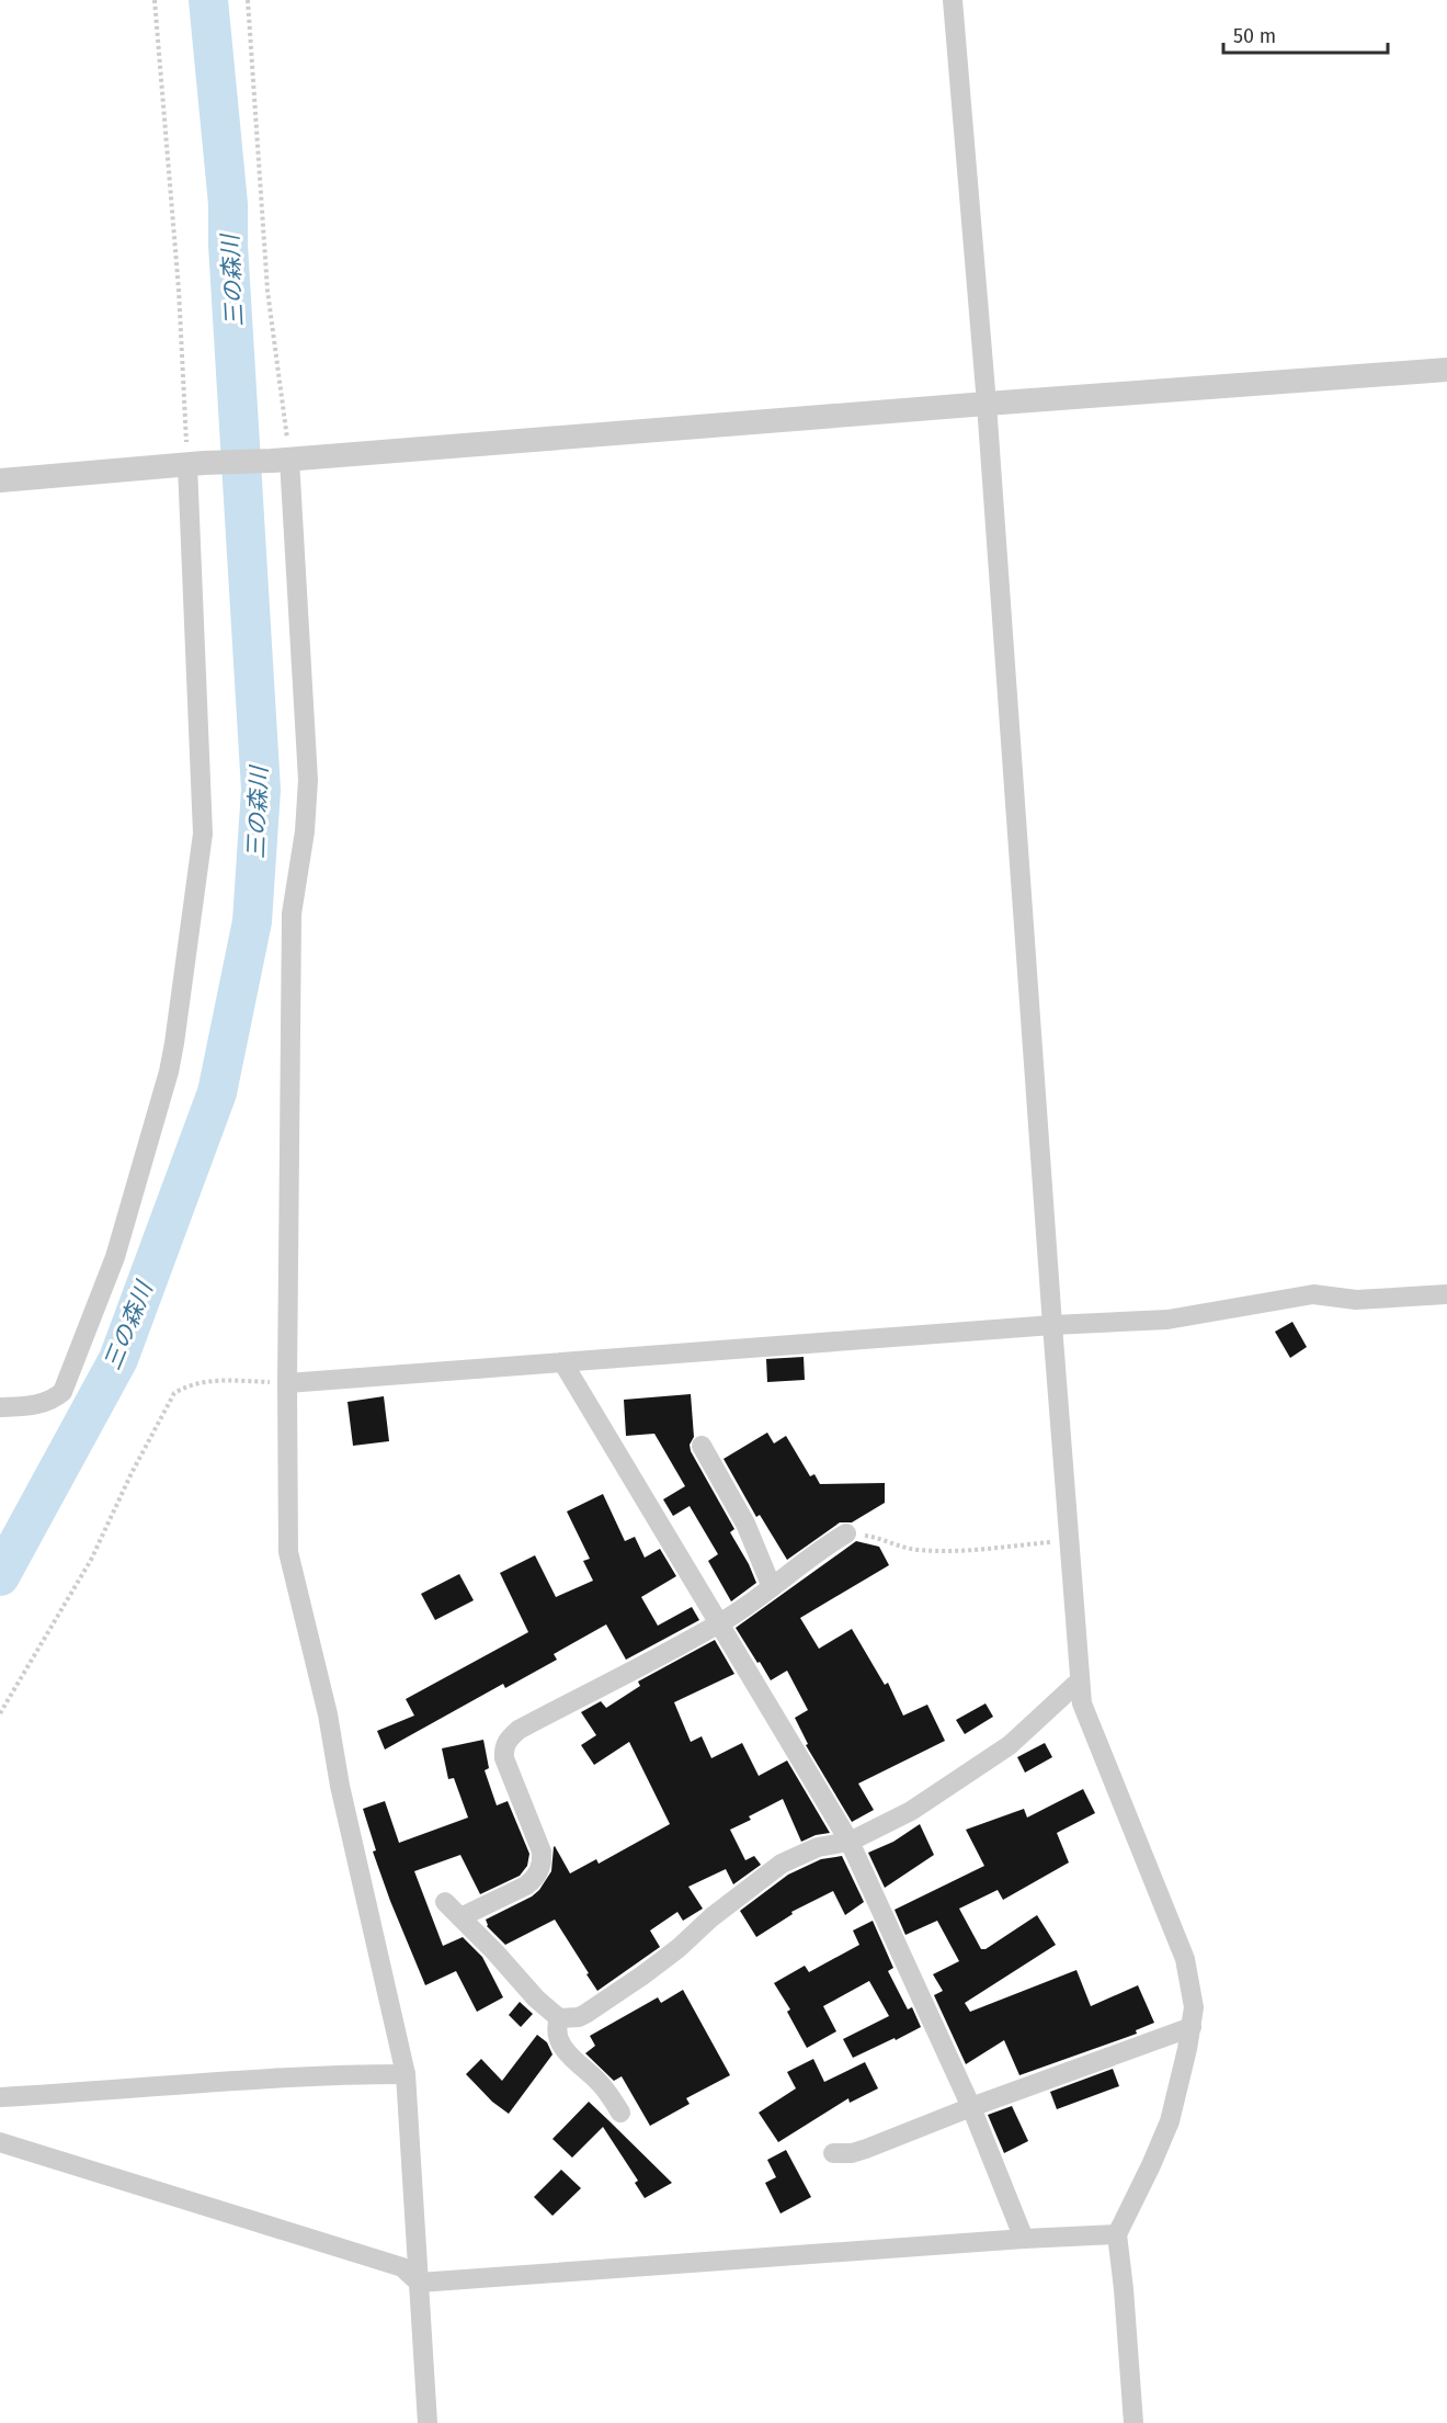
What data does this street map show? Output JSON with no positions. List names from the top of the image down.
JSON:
{
  "water": ["三の森川"],
  "scale_bar": "50 m"
}
